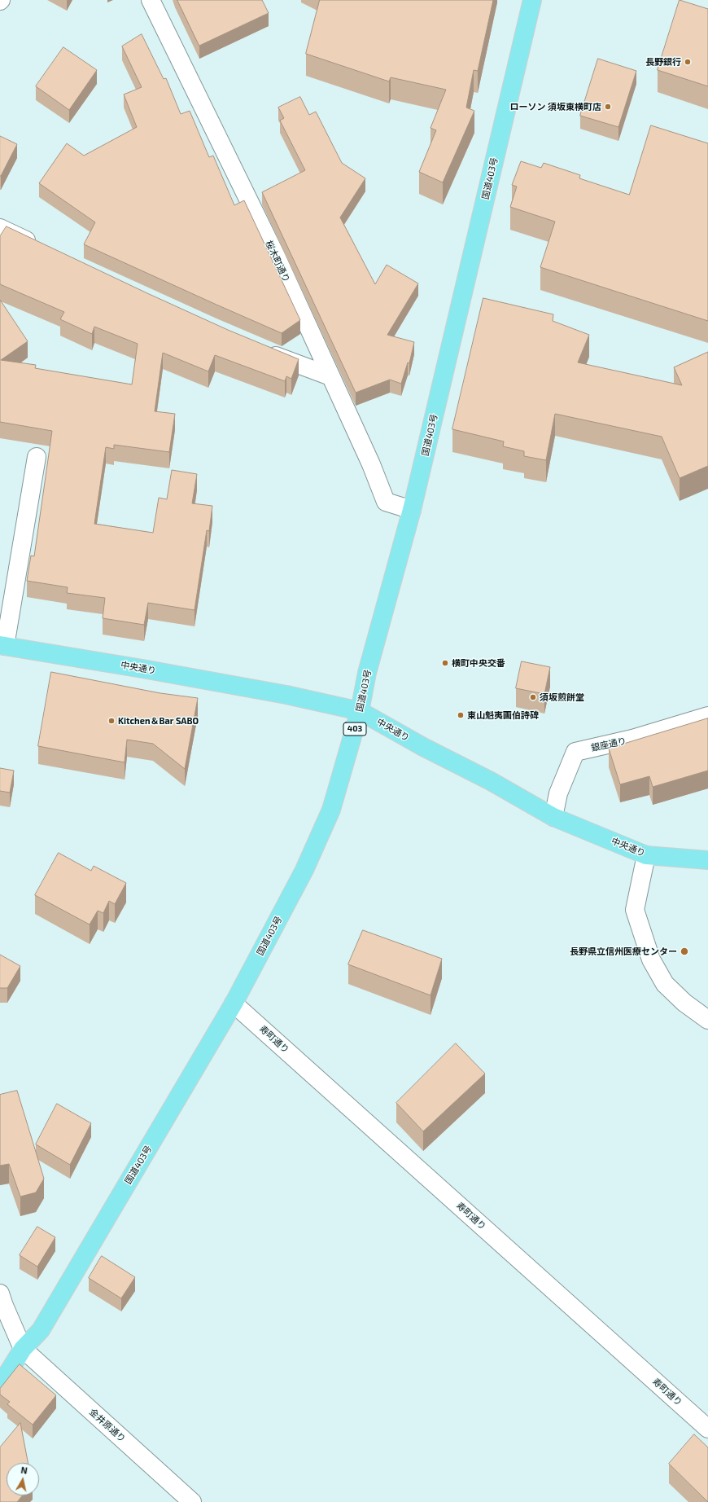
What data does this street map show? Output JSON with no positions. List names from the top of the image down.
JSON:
{
  "streets": {
    "highway": ["国道403号", "中央通り", "403"],
    "street": [
      "桜木町通り",
      "銀座通り",
      "寿町通り",
      "金井原通り"
    ]
  },
  "crossings": [
    ["国道403号", "桜木町通り"],
    ["国道403号", "中央通り"],
    ["国道403号", "寿町通り"],
    ["国道403号", "金井原通り"],
    ["中央通り", "銀座通り"]
  ],
  "places": [
    "長野銀行",
    "ローソン 須坂東横町店",
    "横町中央交番",
    "須坂煎餅堂",
    "東山魁夷画伯詩碑",
    "Kitchen＆Bar SABO",
    "長野県立信州医療センター"
  ],
  "north": "top"
}
